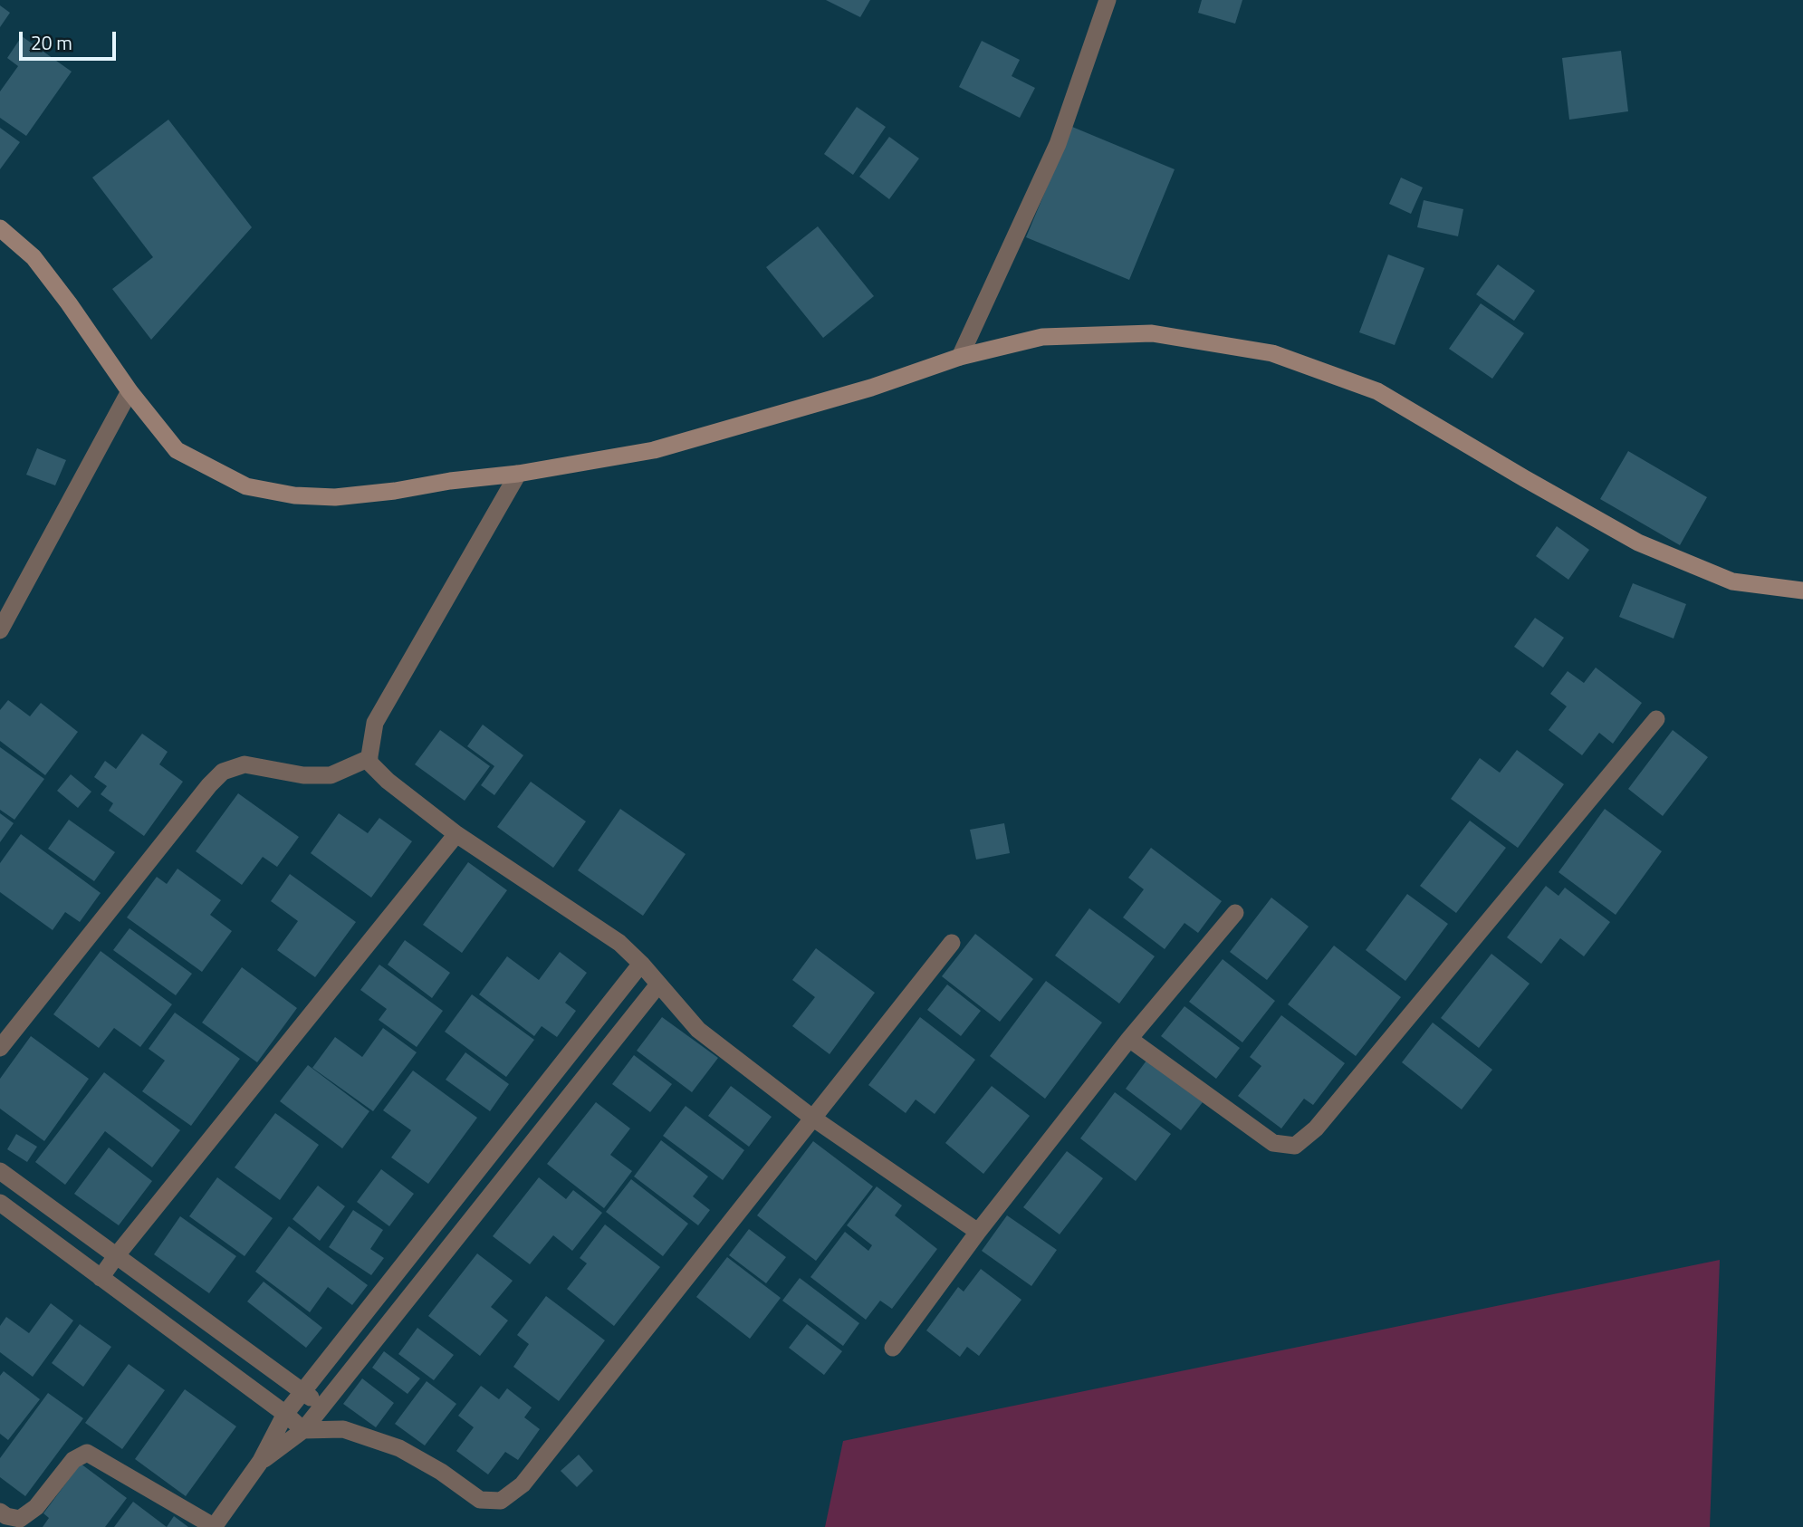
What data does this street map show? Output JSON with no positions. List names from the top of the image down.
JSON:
{
  "scale_bar": "20 m"
}
